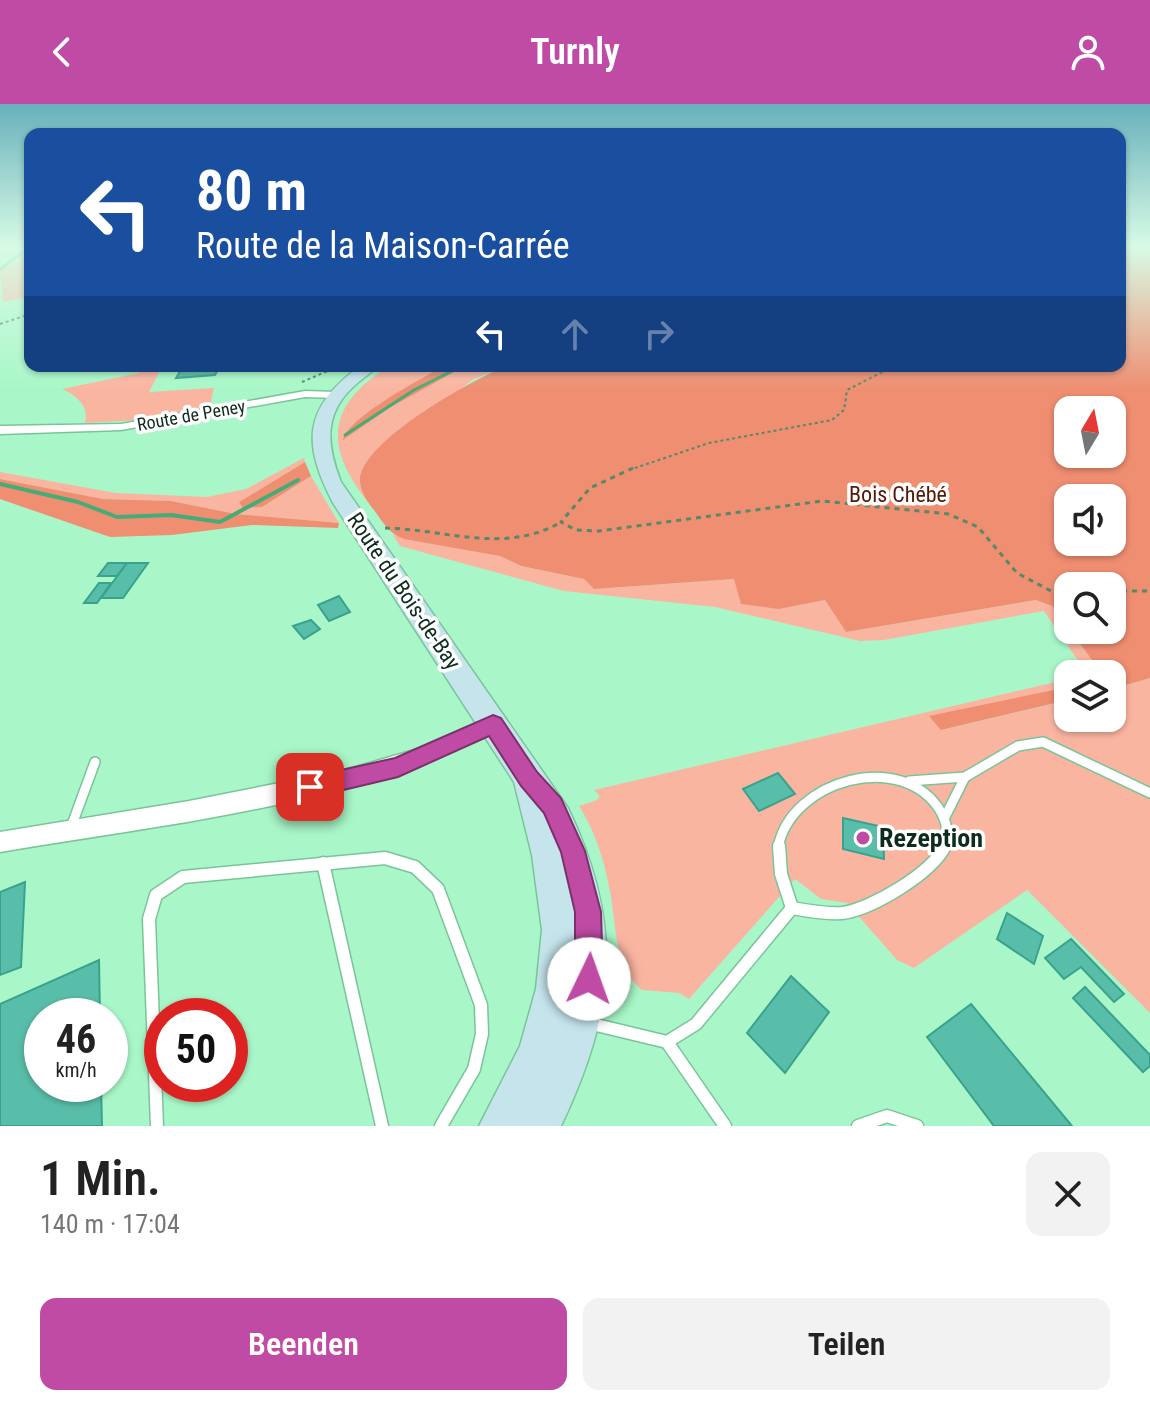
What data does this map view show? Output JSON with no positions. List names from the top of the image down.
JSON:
{
  "streets": {
    "main road": ["Route du Bois-de-Bay"],
    "street": ["Route de Peney"]
  },
  "crossings": [
    ["Route de Peney", "Route du Bois-de-Bay"]
  ],
  "parks": ["Bois Chébé"],
  "places": ["Rezeption"],
  "north": "top",
  "page": {
    "header": "Turnly",
    "turn": ["80 m", "Route de la Maison-Carrée"],
    "speed": "46 km/h",
    "limit": "50",
    "heading": ["1 Min.", "140 m · 17:04"],
    "buttons": ["Beenden", "Teilen"]
  }
}
